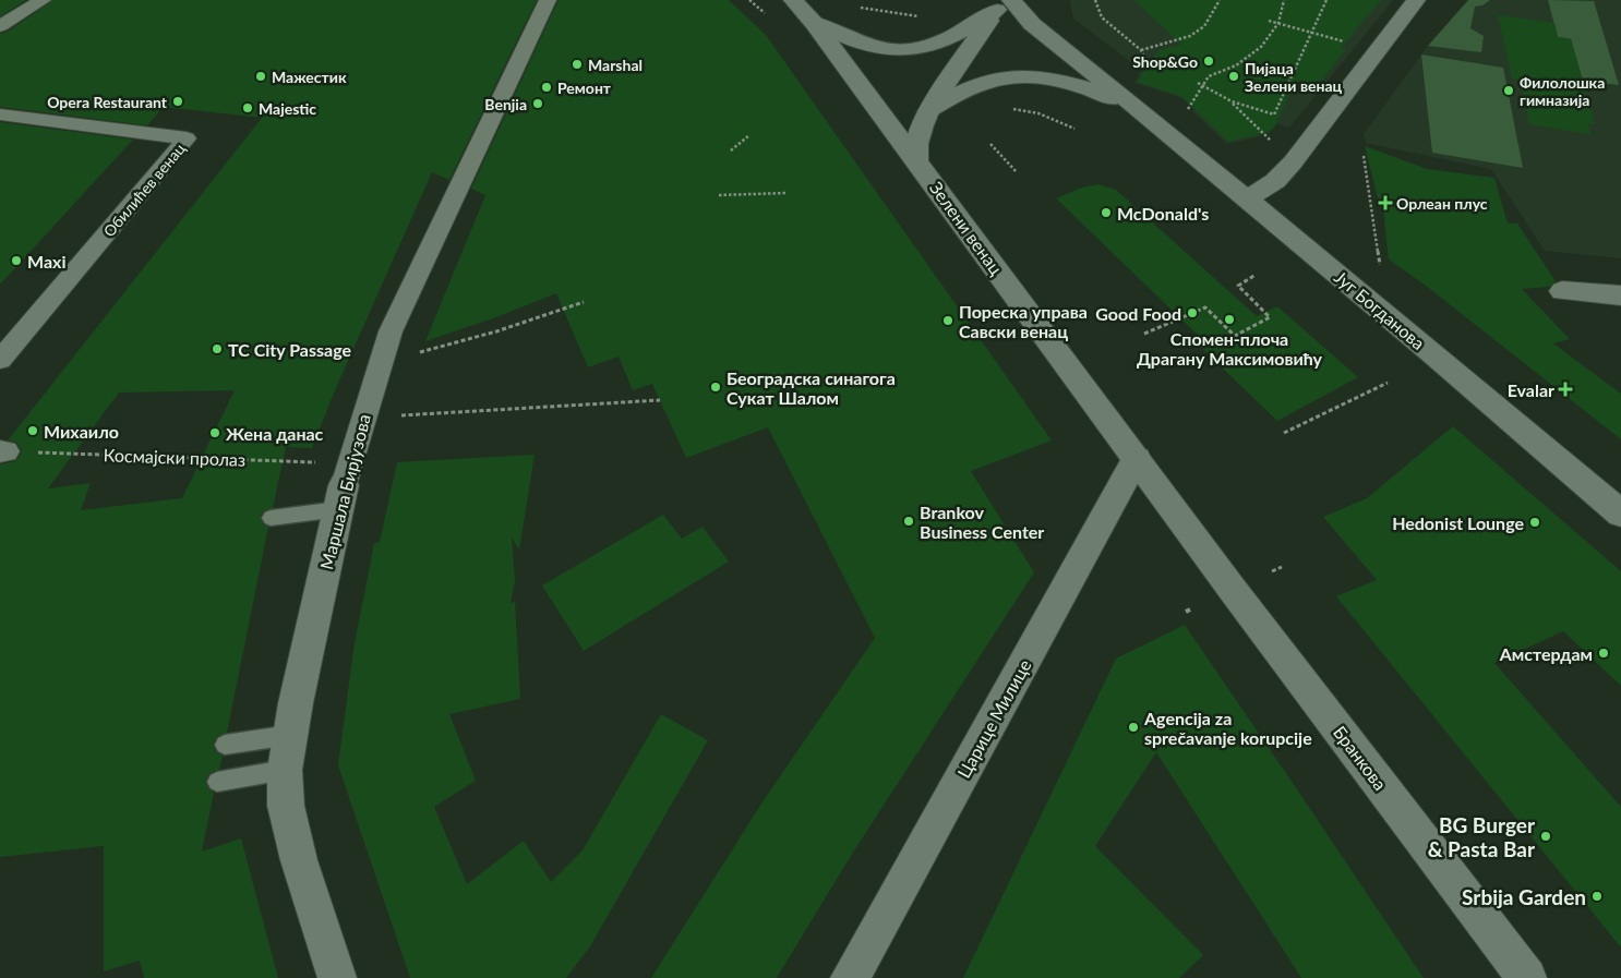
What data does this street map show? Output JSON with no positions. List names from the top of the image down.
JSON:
{
  "streets": {
    "street": [
      "Обилићев венац",
      "Зелени венац",
      "Југ Богданова",
      "Маршала Бирјузова",
      "Царице Милице",
      "Бранкова"
    ],
    "path": ["Космајски пролаз"]
  },
  "crossings": [
    ["Зелени венац", "Царице Милице"],
    ["Зелени венац", "Бранкова"],
    ["Космајски пролаз", "Маршала Бирјузова"],
    ["Царице Милице", "Бранкова"]
  ],
  "places": {
    "other": [
      "Shop&Go",
      "Marshal",
      "Мажестик",
      "Пијаца Зелени венац",
      "Ремонт",
      "Филолошка гимназија",
      "Opera Restaurant",
      "Benjia",
      "Majestic",
      "McDonald's",
      "Maxi",
      "Good Food",
      "Спомен-плоча Драгану Максимовићу",
      "Пореска управа Савски венац",
      "TC City Passage",
      "Београдска синагога Сукат Шалом",
      "Михаило",
      "Жена данас",
      "Brankov Business Center",
      "Hedonist Lounge",
      "Амстердам",
      "Agencija za sprečavanje korupcije",
      "BG Burger & Pasta Bar",
      "Srbija Garden"
    ],
    "health": ["Орлеан плус", "Evalar"]
  }
}
